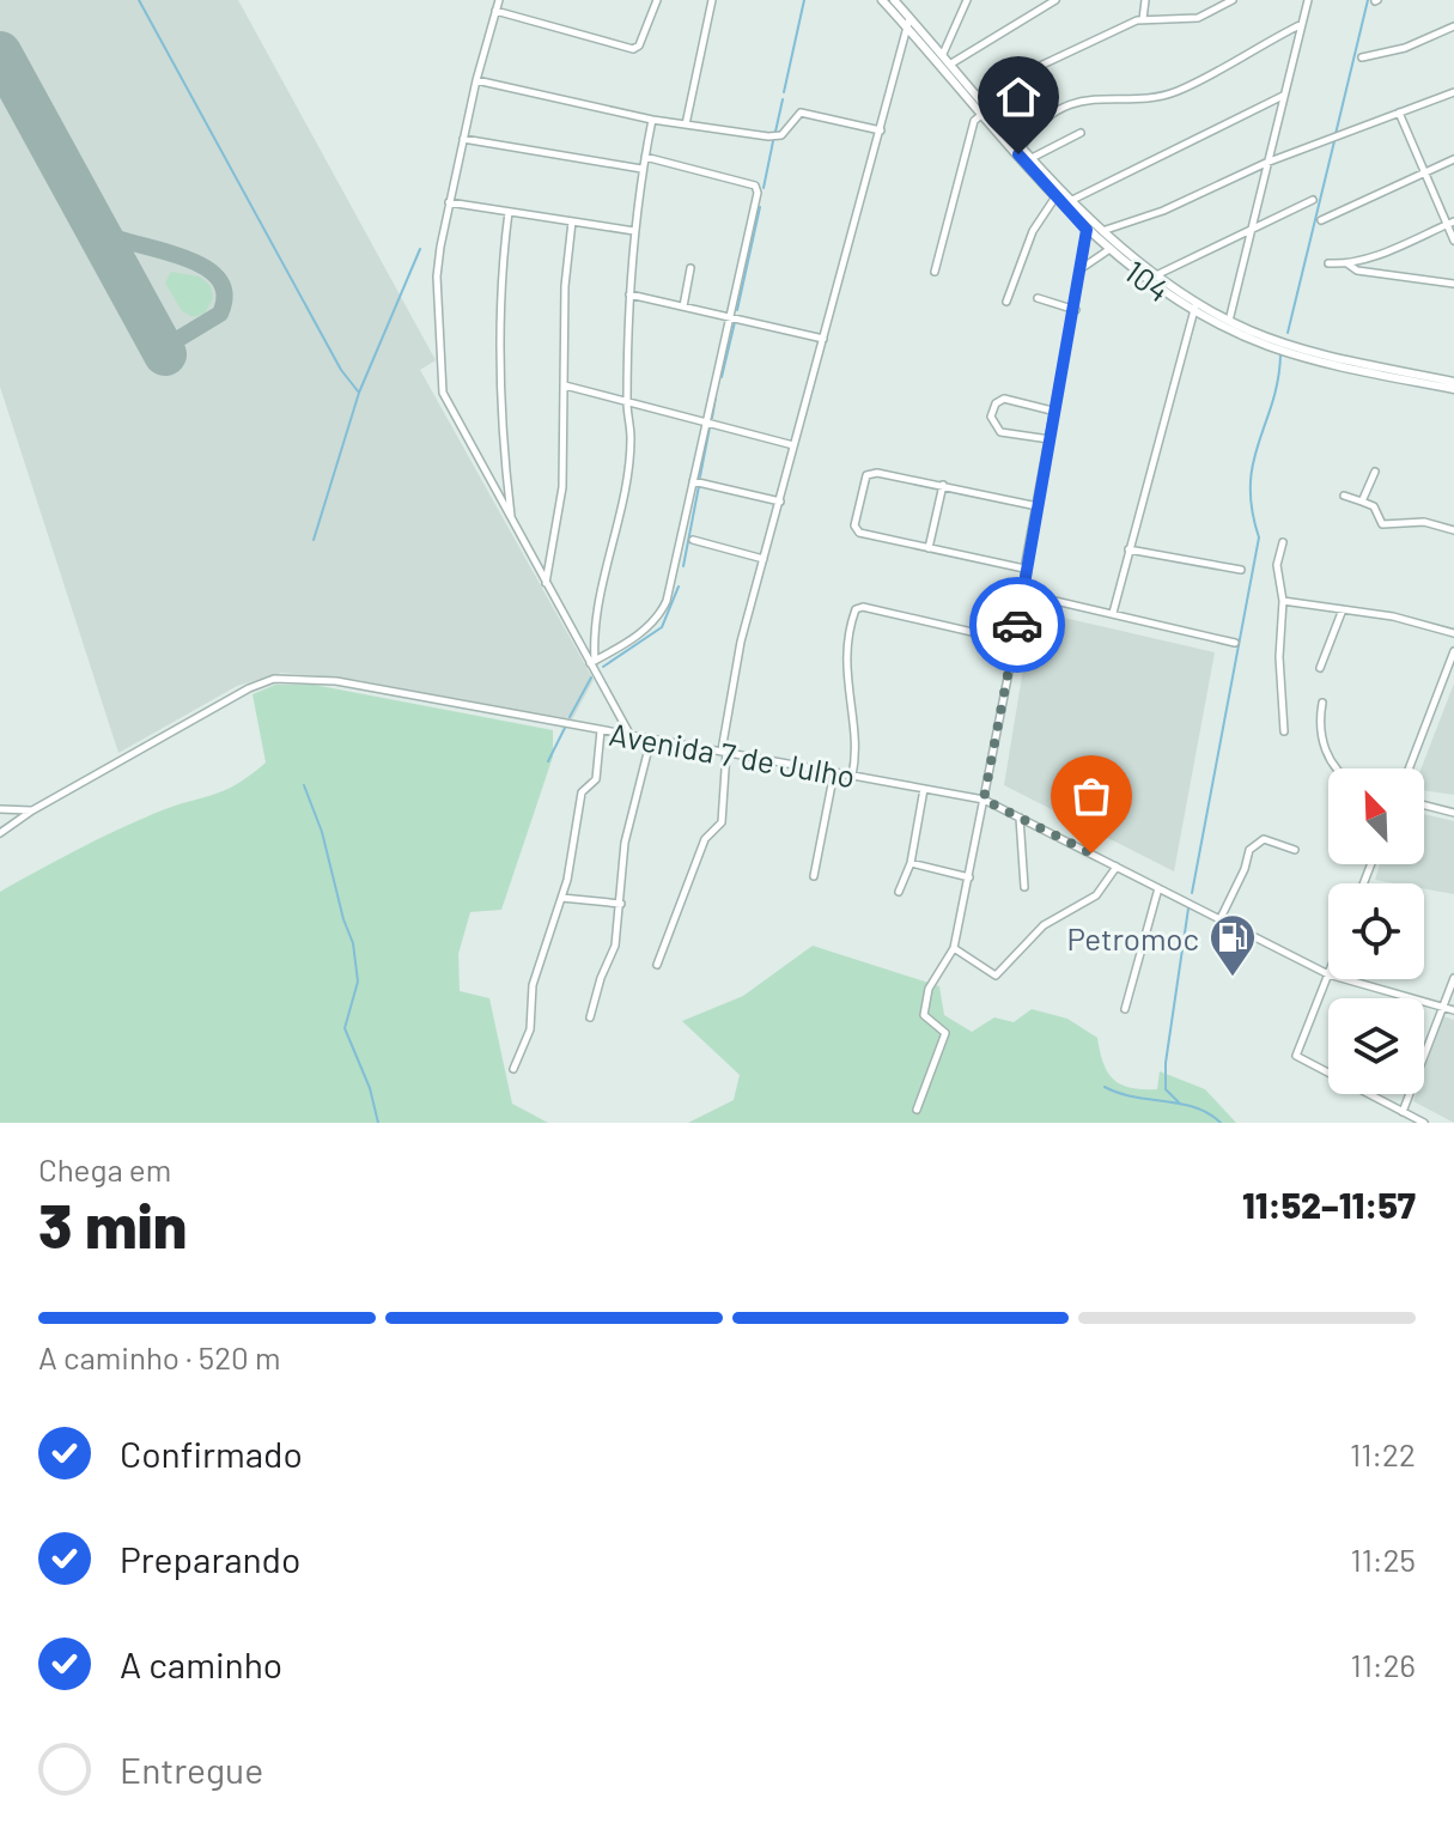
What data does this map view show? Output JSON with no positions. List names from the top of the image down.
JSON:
{
  "streets": {
    "street": ["104", "Avenida 7 de Julho"]
  },
  "places": {
    "fuel station": ["Petromoc"]
  },
  "north": "top left",
  "page": {
    "heading": ["3 min", "Chega em", "11:52–11:57"],
    "bar": "A caminho · 520 m",
    "list": [
      ["Confirmado", "11:22"],
      ["Preparando", "11:25"],
      ["A caminho", "11:26"],
      "Entregue"
    ]
  }
}
